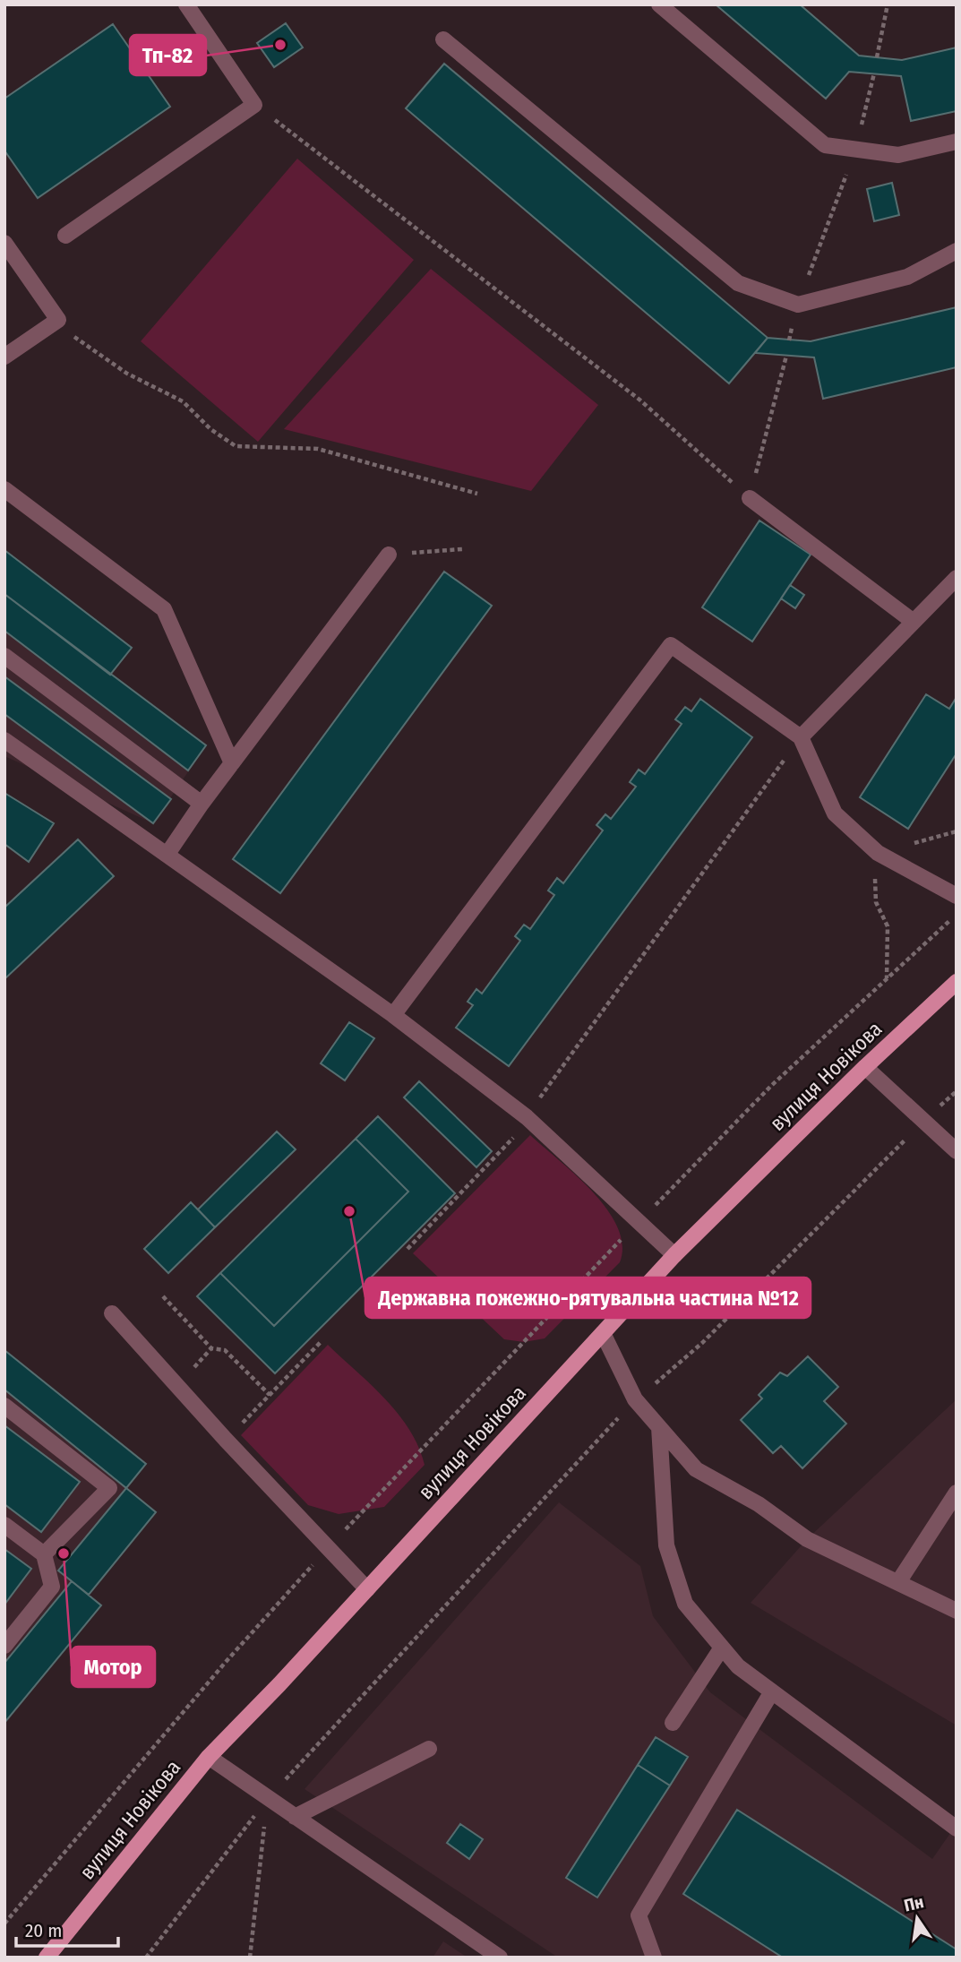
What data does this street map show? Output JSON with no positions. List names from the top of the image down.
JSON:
{
  "streets": {
    "main road": ["вулиця Новікова"]
  },
  "places": ["Тп-82", "Державна пожежно-рятувальна частина №12", "Мотор"],
  "scale_bar": "20 m",
  "north": "top"
}
